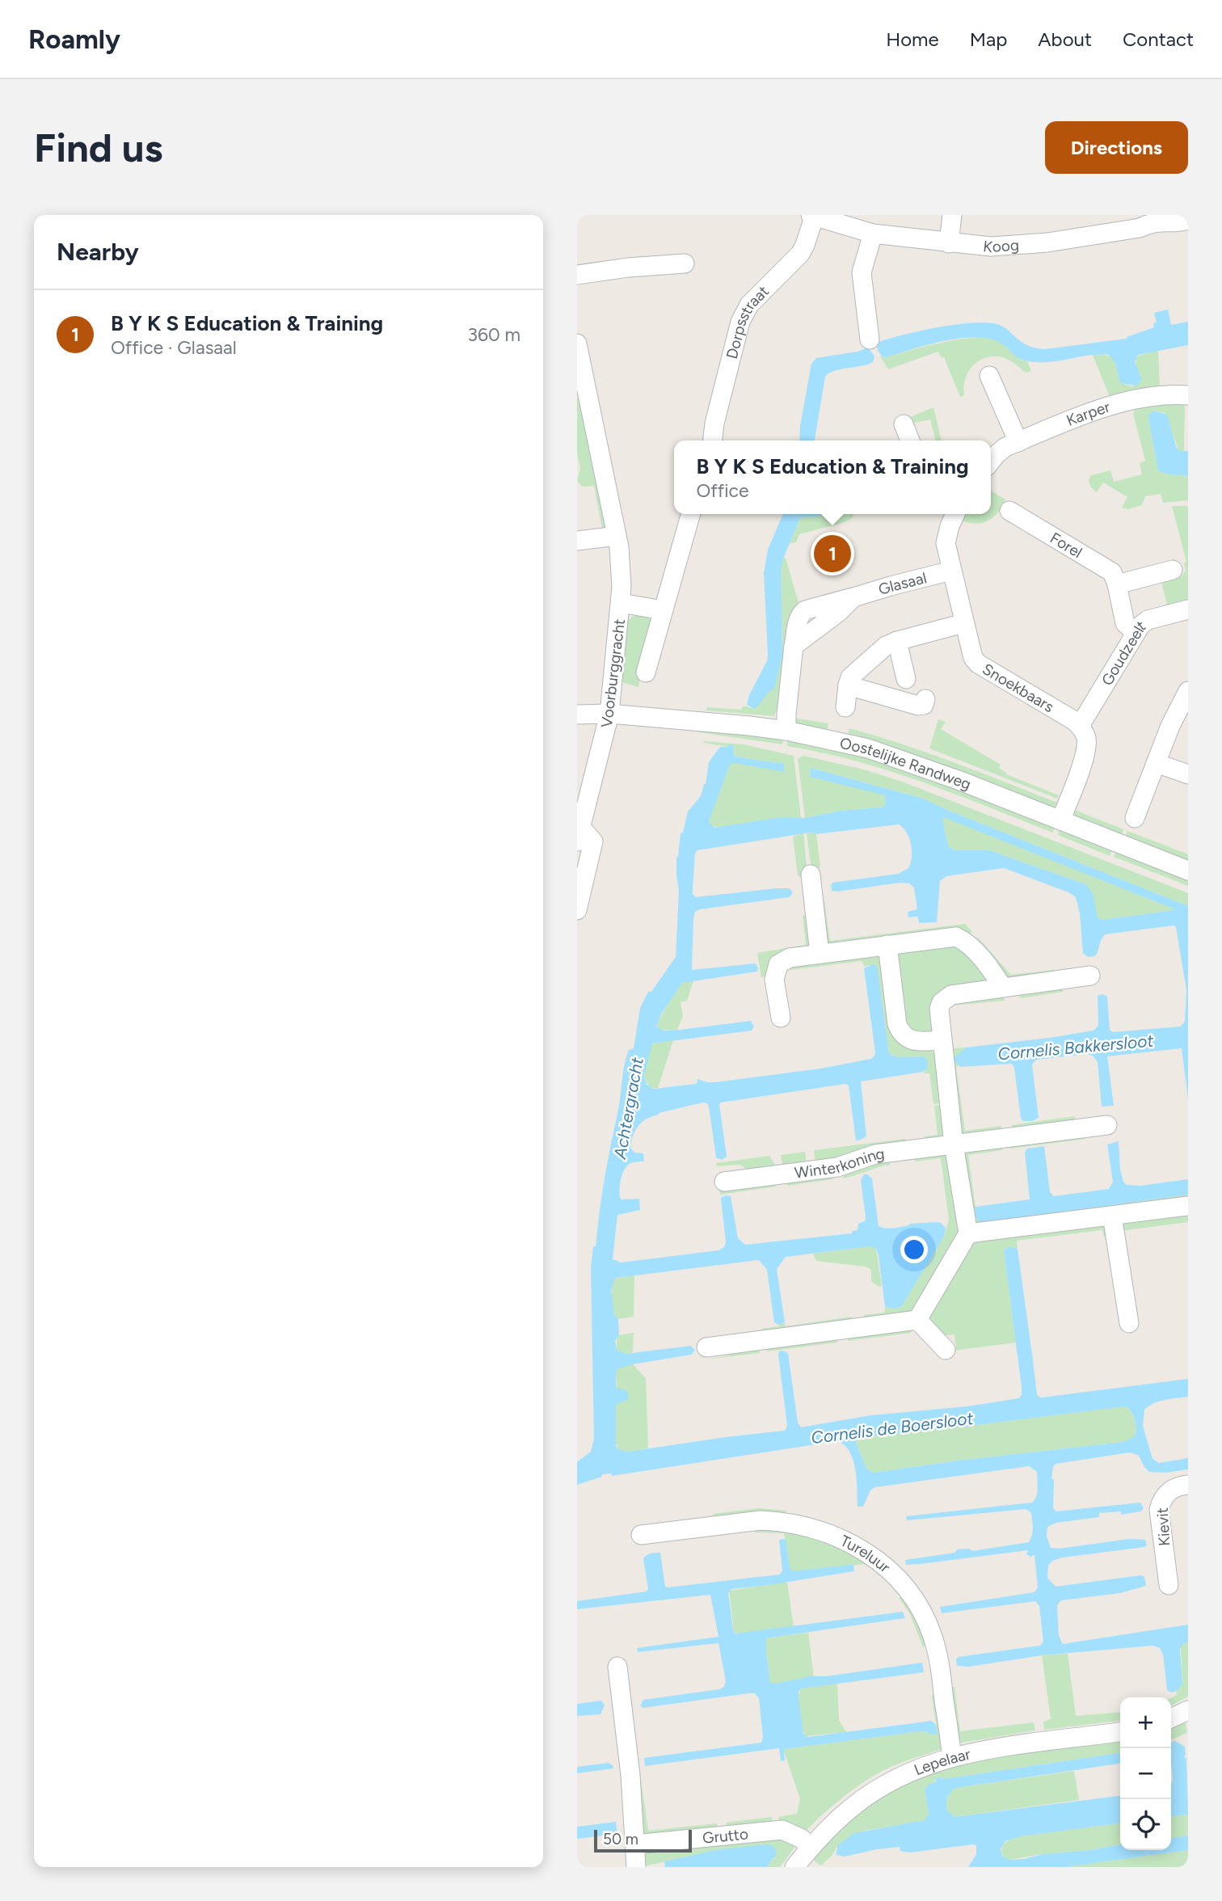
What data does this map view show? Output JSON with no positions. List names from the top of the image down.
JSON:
{
  "streets": {
    "street": [
      "Koog",
      "Dorpsstraat",
      "Karper",
      "Forel",
      "Glasaal",
      "Goudzeelt",
      "Voorburggracht",
      "Snoekbaars",
      "Oostelijke Randweg",
      "Winterkoning",
      "Kievit",
      "Tureluur",
      "Lepelaar",
      "Grutto"
    ]
  },
  "crossings": [
    ["Koog", "Dorpsstraat"],
    ["Glasaal", "Snoekbaars"],
    ["Glasaal", "Oostelijke Randweg"],
    ["Goudzeelt", "Snoekbaars"],
    ["Voorburggracht", "Oostelijke Randweg"],
    ["Tureluur", "Lepelaar"],
    ["Lepelaar", "Grutto"]
  ],
  "water": ["Cornelis Bakkersloot", "Achtergracht", "Cornelis de Boersloot"],
  "scale_bar": "50 m",
  "page": {
    "header": "Roamly",
    "nav": [
      "Home",
      "Map",
      "About",
      "Contact"
    ],
    "buttons": "Directions",
    "title": "Find us",
    "heading": "Nearby",
    "list": [
      {
        "mark": "1",
        "name": "B Y K S Education & Training",
        "note": "Office · Glasaal",
        "value": "360 m"
      }
    ],
    "popup": ["B Y K S Education & Training", "Office"],
    "pins": "1",
    "map_buttons": ["+", "−"],
    "scale": "50 m"
  }
}
